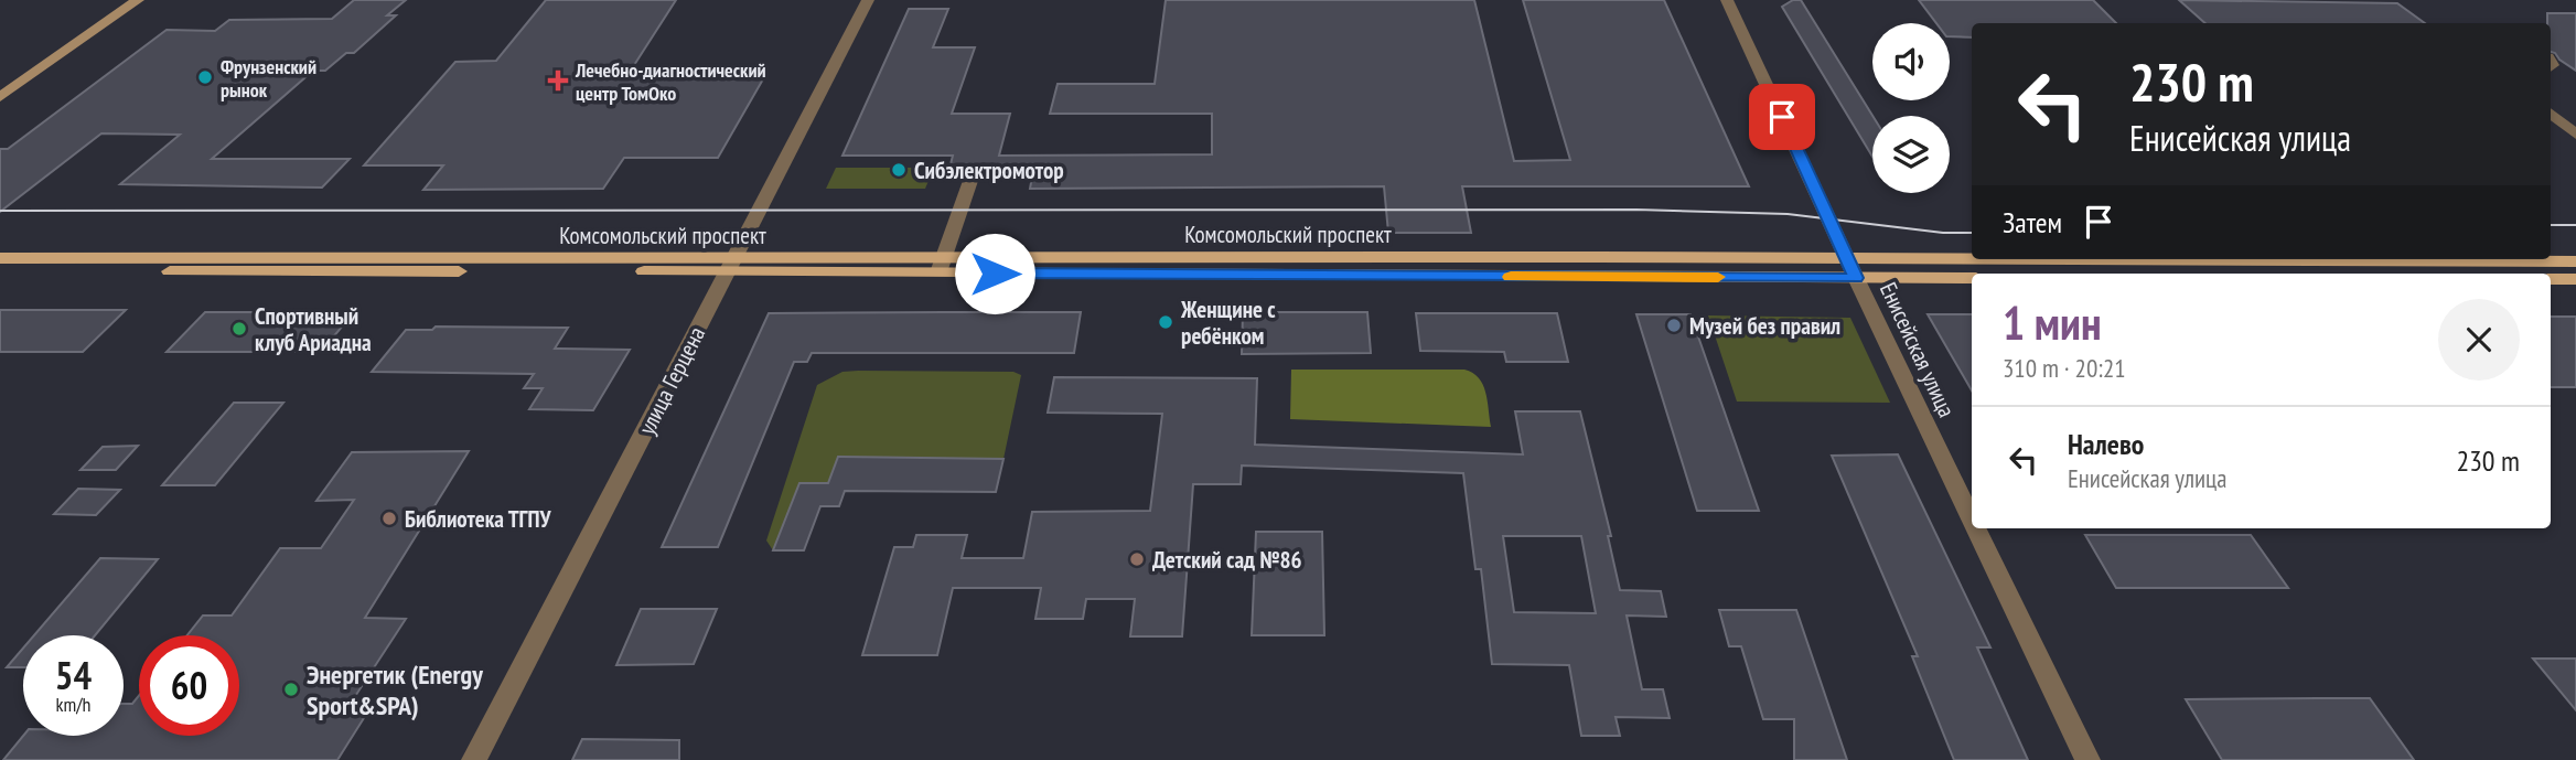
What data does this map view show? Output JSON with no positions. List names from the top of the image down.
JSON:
{
  "streets": {
    "main road": ["Комсомольский проспект"],
    "street": ["Енисейская улица", "улица Герцена"]
  },
  "crossings": [
    ["Комсомольский проспект", "Енисейская улица"],
    ["Комсомольский проспект", "улица Герцена"]
  ],
  "places": {
    "other": [
      "Фрунзенский рынок",
      "Сибэлектромотор",
      "Женщине с ребёнком",
      "Музей без правил",
      "Спортивный клуб Ариадна",
      "Библиотека ТГПУ",
      "Детский сад №86",
      "Энергетик (Energy Sport&SPA)"
    ],
    "health": ["Лечебно-диагностический центр ТомОко"]
  },
  "page": {
    "turn": ["230 m", "Енисейская улица"],
    "then": "Затем",
    "heading": ["1 мин", "310 m · 20:21"],
    "list": [
      {
        "name": "Налево",
        "note": "Енисейская улица",
        "value": "230 m"
      }
    ],
    "speed": "54 km/h",
    "limit": "60"
  }
}
